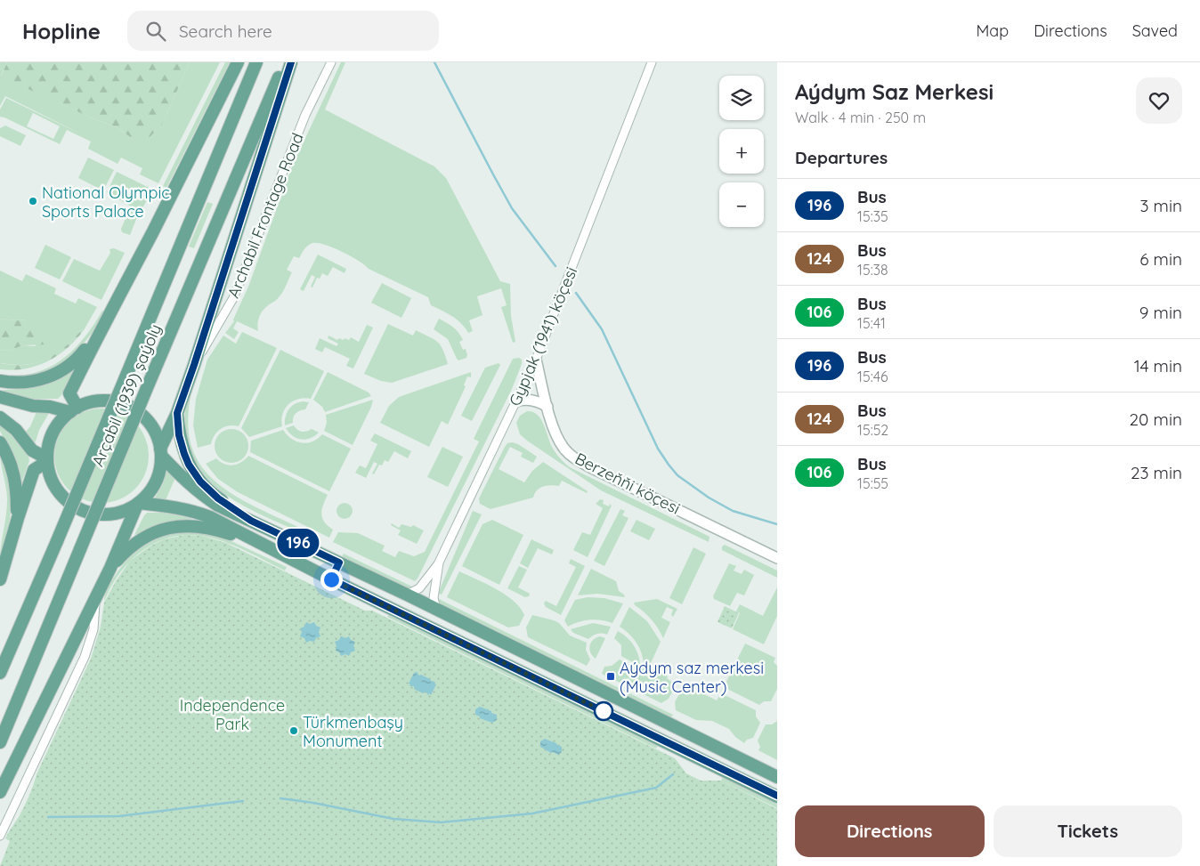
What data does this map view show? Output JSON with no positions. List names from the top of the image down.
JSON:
{
  "streets": {
    "main road": ["Arçabil (1939) şaýoly"],
    "street": ["Archabil Frontage Road", "Gypjak (1941) köçesi", "Berzeňňi köçesi"]
  },
  "crossings": [
    ["Gypjak (1941) köçesi", "Berzeňňi köçesi"]
  ],
  "parks": ["Independence Park"],
  "places": {
    "other": ["National Olympic Sports Palace", "Türkmenbaşy Monument"],
    "transit": ["Aýdym saz merkesi (Music Center)"]
  },
  "lines": ["bus line 196"],
  "page": {
    "header": "Hopline",
    "search": "Search here",
    "nav": ["Map", "Directions", "Saved"],
    "on_map": "196",
    "heading": [
      ["Aýdym Saz Merkesi", "Walk · 4 min · 250 m"],
      "Departures"
    ],
    "map_buttons": ["+", "−"],
    "list": [
      {
        "mark": "196",
        "name": "Bus",
        "note": "15:35",
        "value": "3 min"
      },
      {
        "mark": "124",
        "name": "Bus",
        "note": "15:38",
        "value": "6 min"
      },
      {
        "mark": "106",
        "name": "Bus",
        "note": "15:41",
        "value": "9 min"
      },
      {
        "mark": "196",
        "name": "Bus",
        "note": "15:46",
        "value": "14 min"
      },
      {
        "mark": "124",
        "name": "Bus",
        "note": "15:52",
        "value": "20 min"
      },
      {
        "mark": "106",
        "name": "Bus",
        "note": "15:55",
        "value": "23 min"
      }
    ],
    "buttons": ["Directions", "Tickets"]
  }
}
